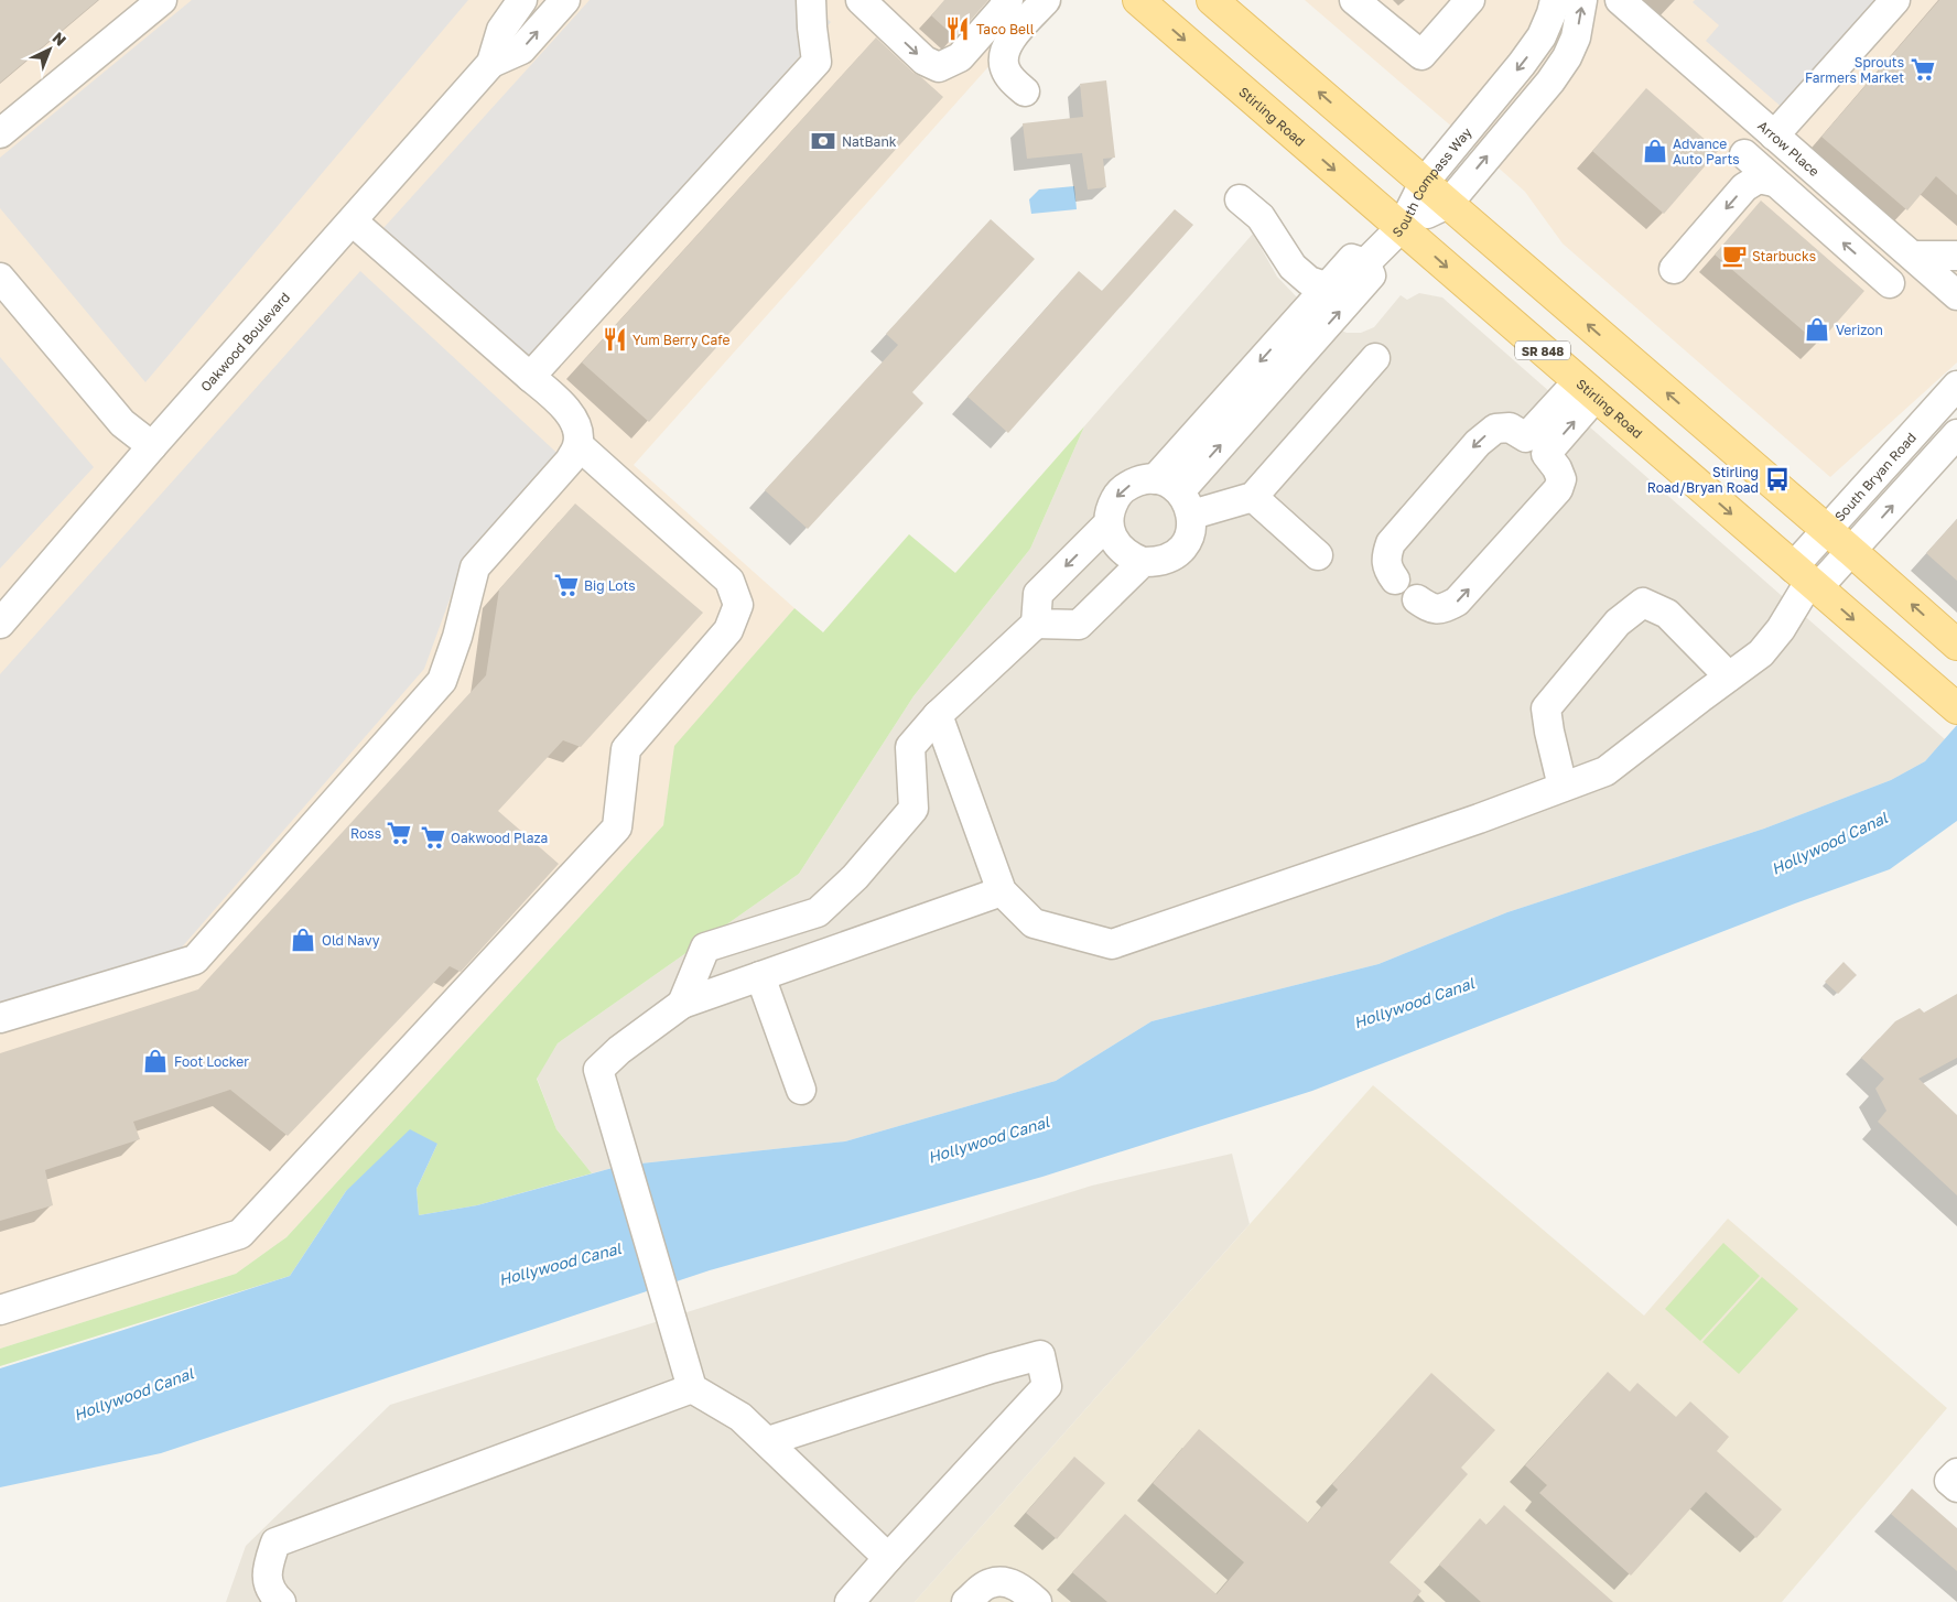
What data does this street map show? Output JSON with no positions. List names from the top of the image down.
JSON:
{
  "streets": {
    "main road": ["Stirling Road", "SR 848"],
    "street": [
      "Arrow Place",
      "South Compass Way",
      "Oakwood Boulevard",
      "South Bryan Road"
    ]
  },
  "crossings": [
    ["Stirling Road", "South Compass Way"],
    ["Stirling Road", "South Bryan Road"]
  ],
  "water": ["Hollywood Canal"],
  "places": {
    "restaurant": ["Taco Bell", "Yum Berry Cafe"],
    "supermarket": [
      "Sprouts Farmers Market",
      "Big Lots",
      "Ross",
      "Oakwood Plaza"
    ],
    "bank": ["NatBank"],
    "shop": [
      "Advance Auto Parts",
      "Verizon",
      "Old Navy",
      "Foot Locker"
    ],
    "cafe": ["Starbucks"],
    "bus stop": ["Stirling Road/Bryan Road"]
  },
  "north": "top right"
}
